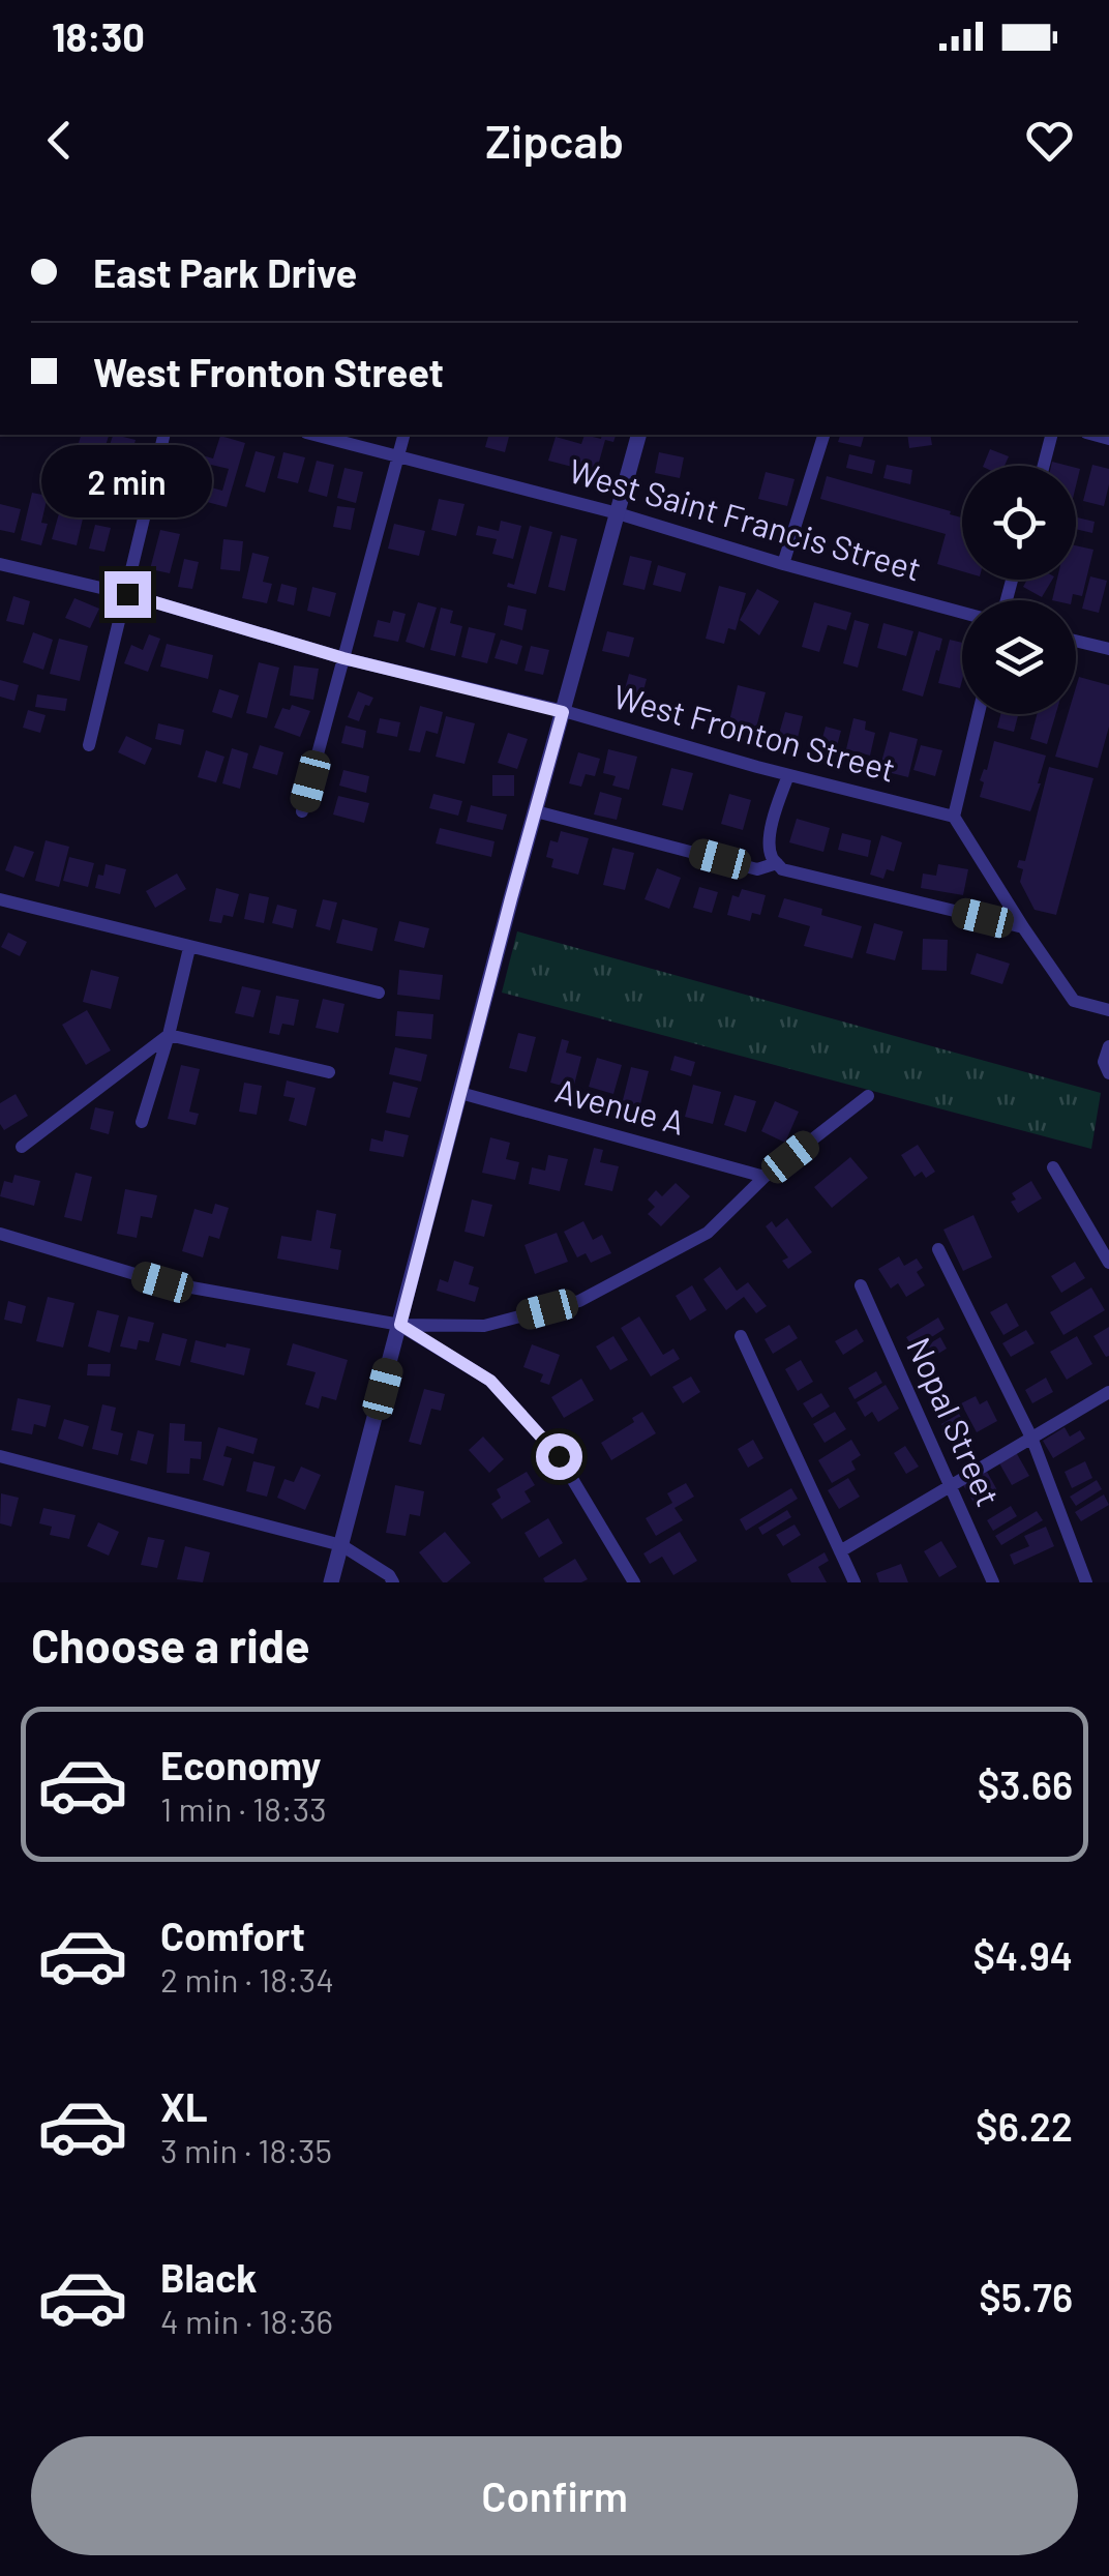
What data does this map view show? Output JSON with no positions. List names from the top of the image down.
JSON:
{
  "streets": {
    "street": [
      "West Saint Francis Street",
      "West Fronton Street",
      "Avenue A",
      "Nopal Street"
    ]
  },
  "page": {
    "status": "18:30",
    "header": "Zipcab",
    "banner": ["East Park Drive", "West Fronton Street"],
    "bubble": "2 min",
    "heading": "Choose a ride",
    "list": [
      {
        "name": "Economy",
        "note": "1 min · 18:33",
        "value": "$3.66"
      },
      {
        "name": "Comfort",
        "note": "2 min · 18:34",
        "value": "$4.94"
      },
      {
        "name": "XL",
        "note": "3 min · 18:35",
        "value": "$6.22"
      },
      {
        "name": "Black",
        "note": "4 min · 18:36",
        "value": "$5.76"
      }
    ],
    "buttons": "Confirm"
  }
}
